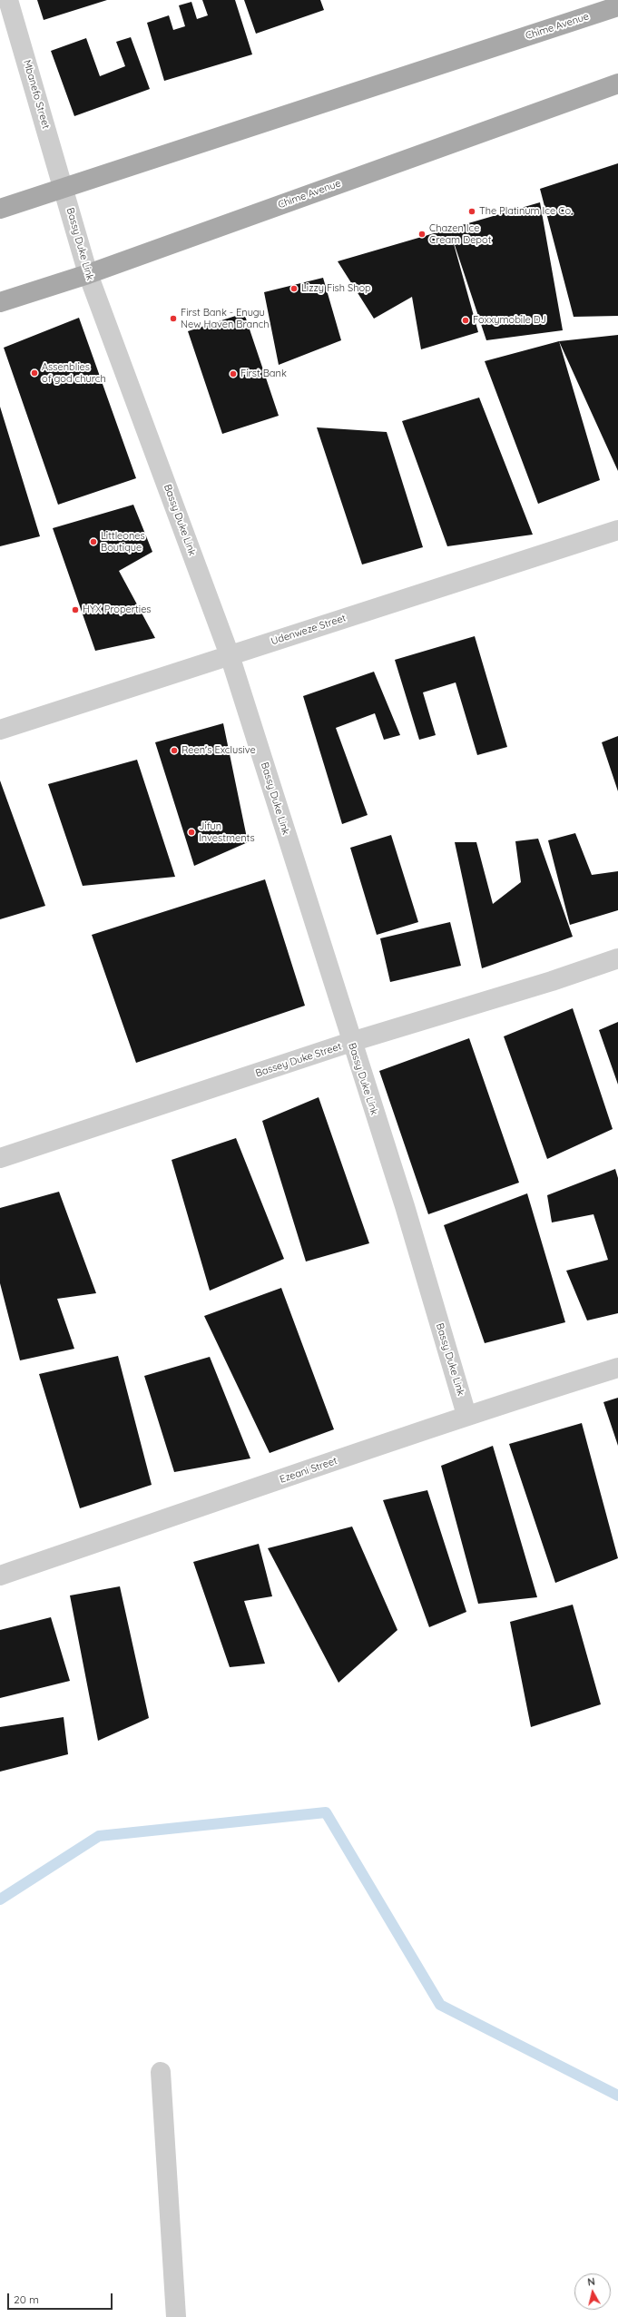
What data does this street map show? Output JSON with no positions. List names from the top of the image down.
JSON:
{
  "streets": {
    "main road": ["Chime Avenue"],
    "street": [
      "Mbanefo Street",
      "Bassy Duke Link",
      "Udenweze Street",
      "Bassey Duke Street",
      "Ezeani Street"
    ]
  },
  "crossings": [
    ["Chime Avenue", "Mbanefo Street"],
    ["Chime Avenue", "Bassy Duke Link"],
    ["Mbanefo Street", "Bassy Duke Link"],
    ["Bassy Duke Link", "Udenweze Street"],
    ["Bassy Duke Link", "Bassey Duke Street"],
    ["Bassy Duke Link", "Ezeani Street"]
  ],
  "places": [
    "The Platinum Ice Co.",
    "Chazen Ice Cream Depot",
    "Lizzy Fish Shop",
    "First Bank - Enugu New Haven Branch",
    "Foxxymobile DJ",
    "Assenblies of god church",
    "First Bank",
    "Littleones Boutique",
    "HYX Properties",
    "Reen's Exclusive",
    "Jifun Investments"
  ],
  "scale_bar": "20 m",
  "north": "top"
}
